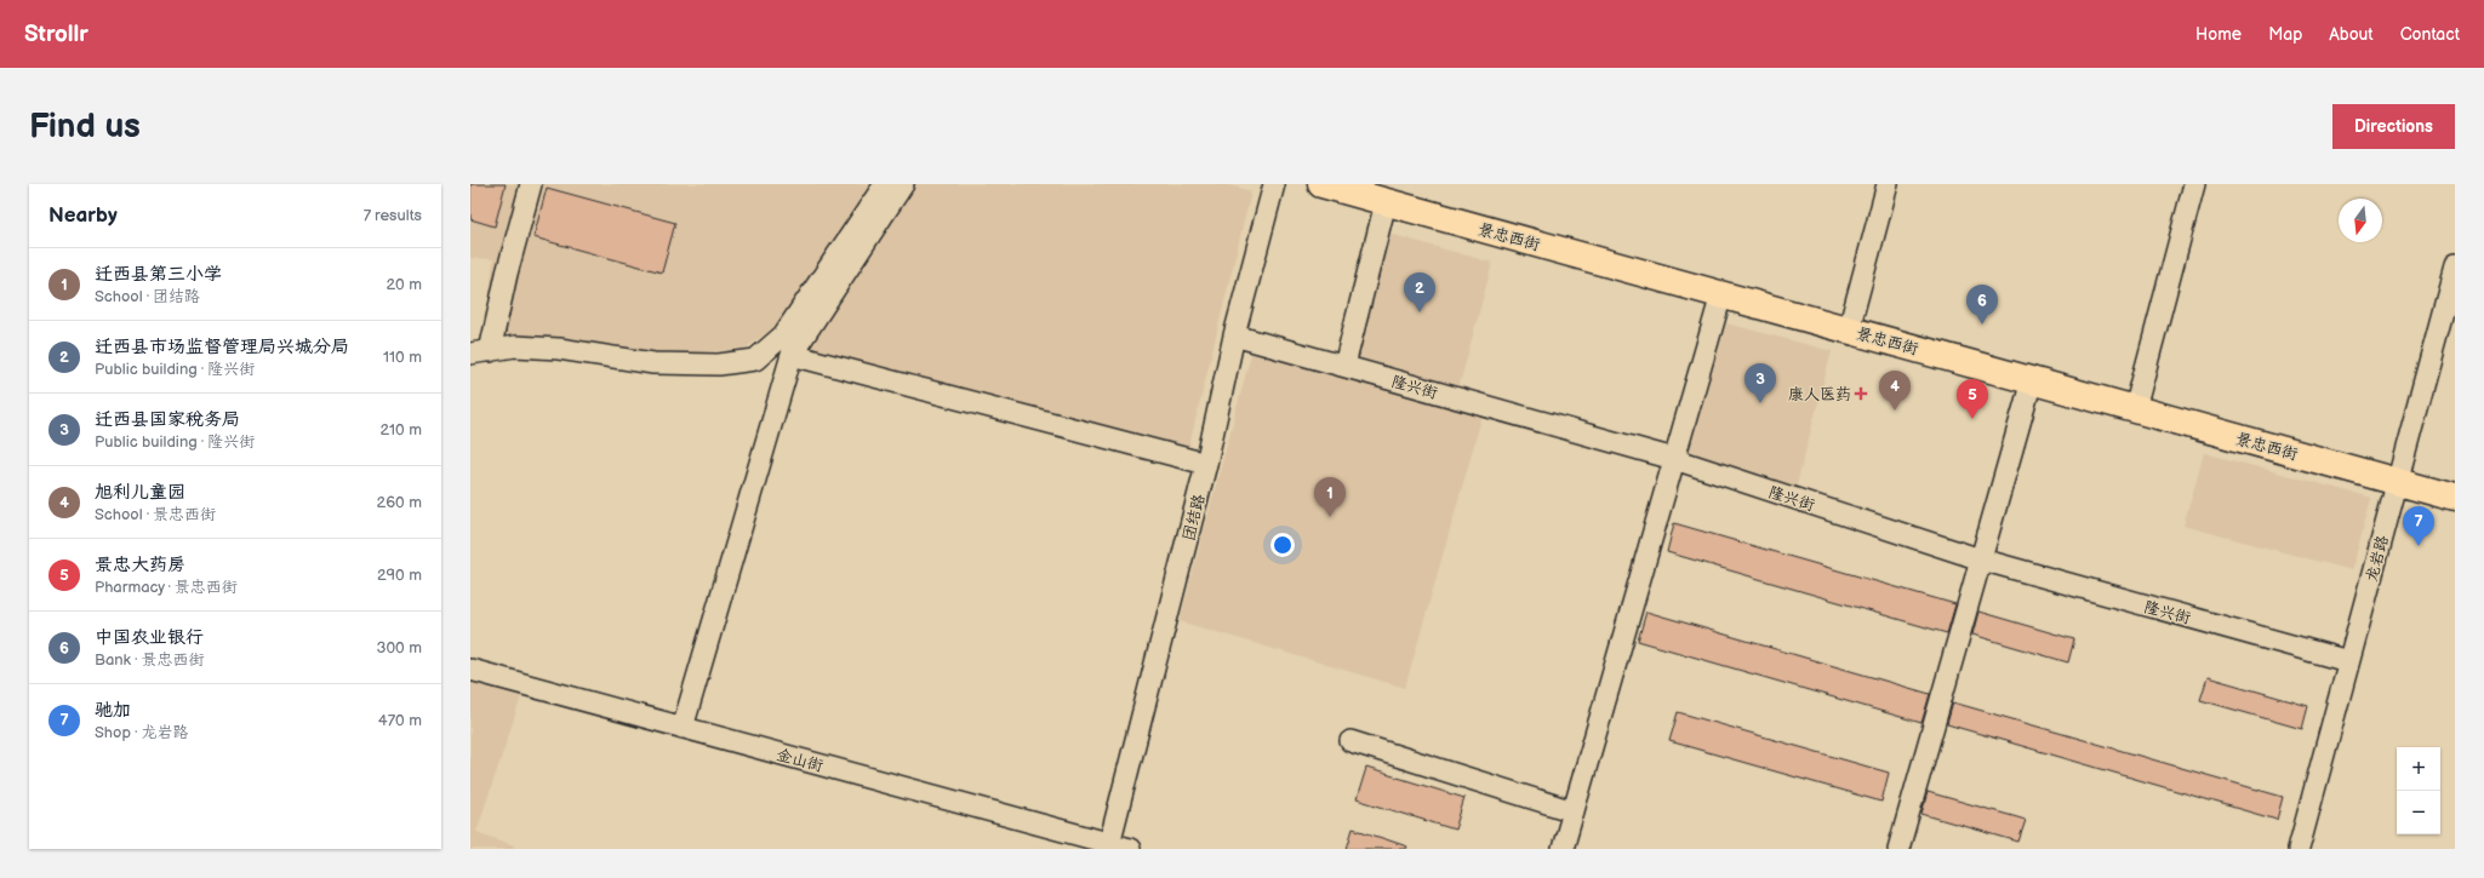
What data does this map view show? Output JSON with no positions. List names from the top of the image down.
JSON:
{
  "streets": {
    "main road": ["景忠西街"],
    "street": [
      "隆兴街",
      "团结路",
      "龙岩路",
      "金山街"
    ]
  },
  "crossings": [
    ["景忠西街", "龙岩路"],
    ["隆兴街", "团结路"],
    ["隆兴街", "龙岩路"],
    ["团结路", "金山街"]
  ],
  "places": {
    "health": ["康人医药"]
  },
  "north": "bottom",
  "page": {
    "header": "Strollr",
    "nav": [
      "Home",
      "Map",
      "About",
      "Contact"
    ],
    "buttons": "Directions",
    "title": "Find us",
    "heading": ["Nearby", "7 results"],
    "list": [
      {
        "mark": "1",
        "name": "迁西县第三小学",
        "note": "School · 团结路",
        "value": "20 m"
      },
      {
        "mark": "2",
        "name": "迁西县市场监督管理局兴城分局",
        "note": "Public building · 隆兴街",
        "value": "110 m"
      },
      {
        "mark": "3",
        "name": "迁西县国家税务局",
        "note": "Public building · 隆兴街",
        "value": "210 m"
      },
      {
        "mark": "4",
        "name": "旭利儿童园",
        "note": "School · 景忠西街",
        "value": "260 m"
      },
      {
        "mark": "5",
        "name": "景忠大药房",
        "note": "Pharmacy · 景忠西街",
        "value": "290 m"
      },
      {
        "mark": "6",
        "name": "中国农业银行",
        "note": "Bank · 景忠西街",
        "value": "300 m"
      },
      {
        "mark": "7",
        "name": "驰加",
        "note": "Shop · 龙岩路",
        "value": "470 m"
      }
    ],
    "pins": [
      "2",
      "6",
      "3",
      "4",
      "5",
      "1",
      "7"
    ],
    "map_buttons": ["+", "−"]
  }
}
